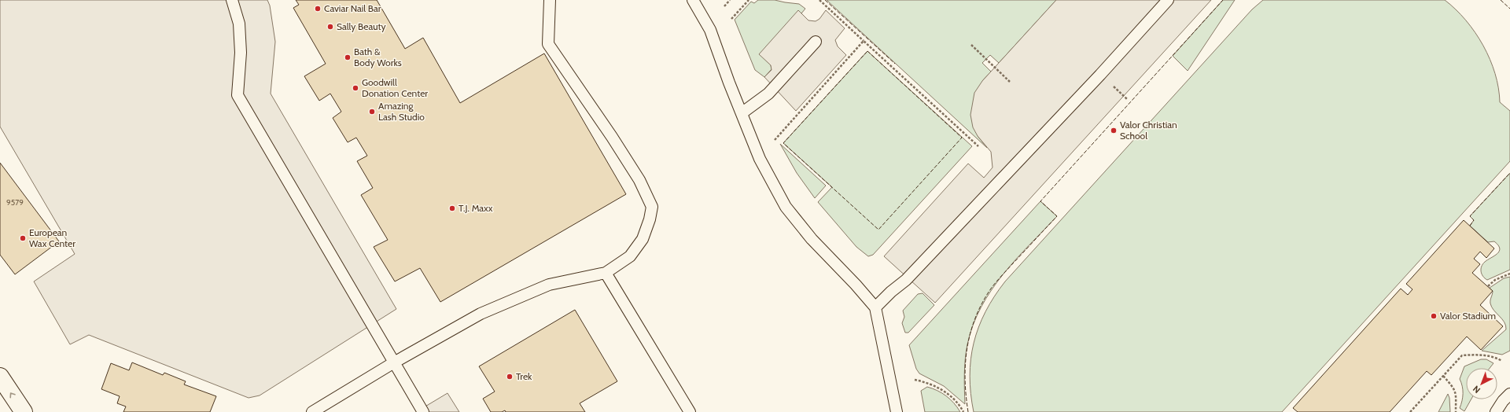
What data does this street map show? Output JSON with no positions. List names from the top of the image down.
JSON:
{
  "places": [
    "Caviar Nail Bar",
    "Sally Beauty",
    "Bath & Body Works",
    "Goodwill Donation Center",
    "Amazing Lash Studio",
    "Valor Christian School",
    "T.J. Maxx",
    "European Wax Center",
    "Valor Stadium",
    "Trek"
  ],
  "house_numbers": ["9579"],
  "north": "bottom left"
}
